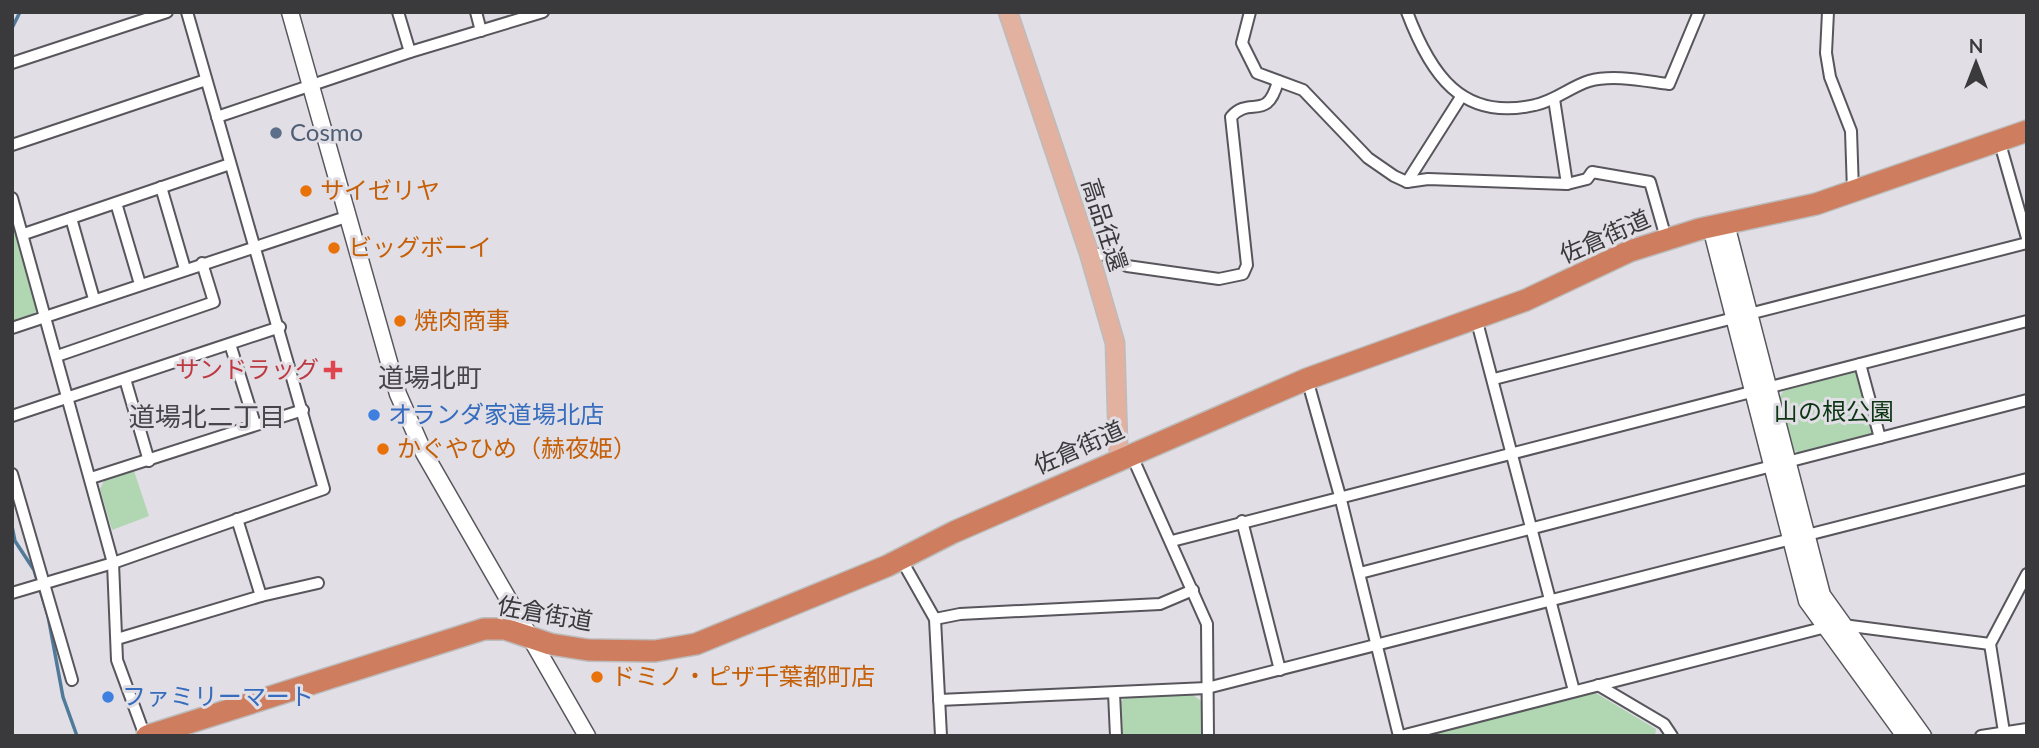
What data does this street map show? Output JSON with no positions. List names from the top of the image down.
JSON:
{
  "streets": {
    "highway": ["佐倉街道"],
    "main road": ["高品往還"]
  },
  "crossings": [
    ["高品往還", "佐倉街道"]
  ],
  "districts": ["道場北町", "道場北二丁目"],
  "parks": ["山の根公園"],
  "places": {
    "other": [
      "Cosmo",
      "サイゼリヤ",
      "ビッグボーイ",
      "焼肉商事",
      "オランダ家道場北店",
      "かぐやひめ（赫夜姫）",
      "ドミノ・ピザ千葉都町店",
      "ファミリーマート"
    ],
    "health": ["サンドラッグ"]
  },
  "north": "top"
}
